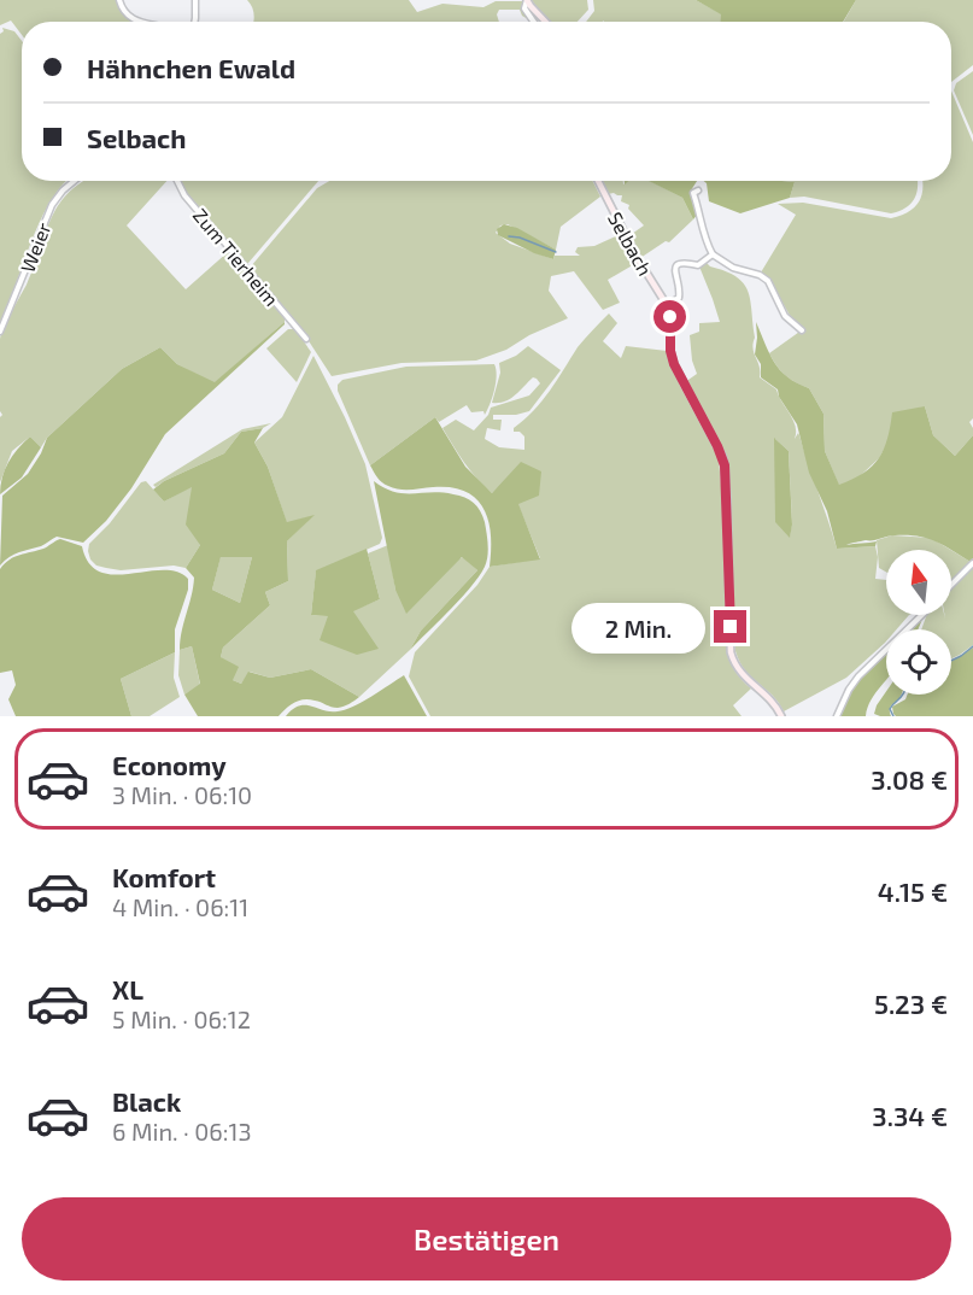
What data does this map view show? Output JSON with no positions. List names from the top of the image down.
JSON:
{
  "streets": {
    "street": ["Selbach", "Weier", "Zum Tierheim"]
  },
  "north": "top",
  "page": {
    "banner": ["Hähnchen Ewald", "Selbach"],
    "bubble": "2 Min.",
    "list": [
      {
        "name": "Economy",
        "note": "3 Min. · 06:10",
        "value": "3.08 €"
      },
      {
        "name": "Komfort",
        "note": "4 Min. · 06:11",
        "value": "4.15 €"
      },
      {
        "name": "XL",
        "note": "5 Min. · 06:12",
        "value": "5.23 €"
      },
      {
        "name": "Black",
        "note": "6 Min. · 06:13",
        "value": "3.34 €"
      }
    ],
    "buttons": "Bestätigen"
  }
}
